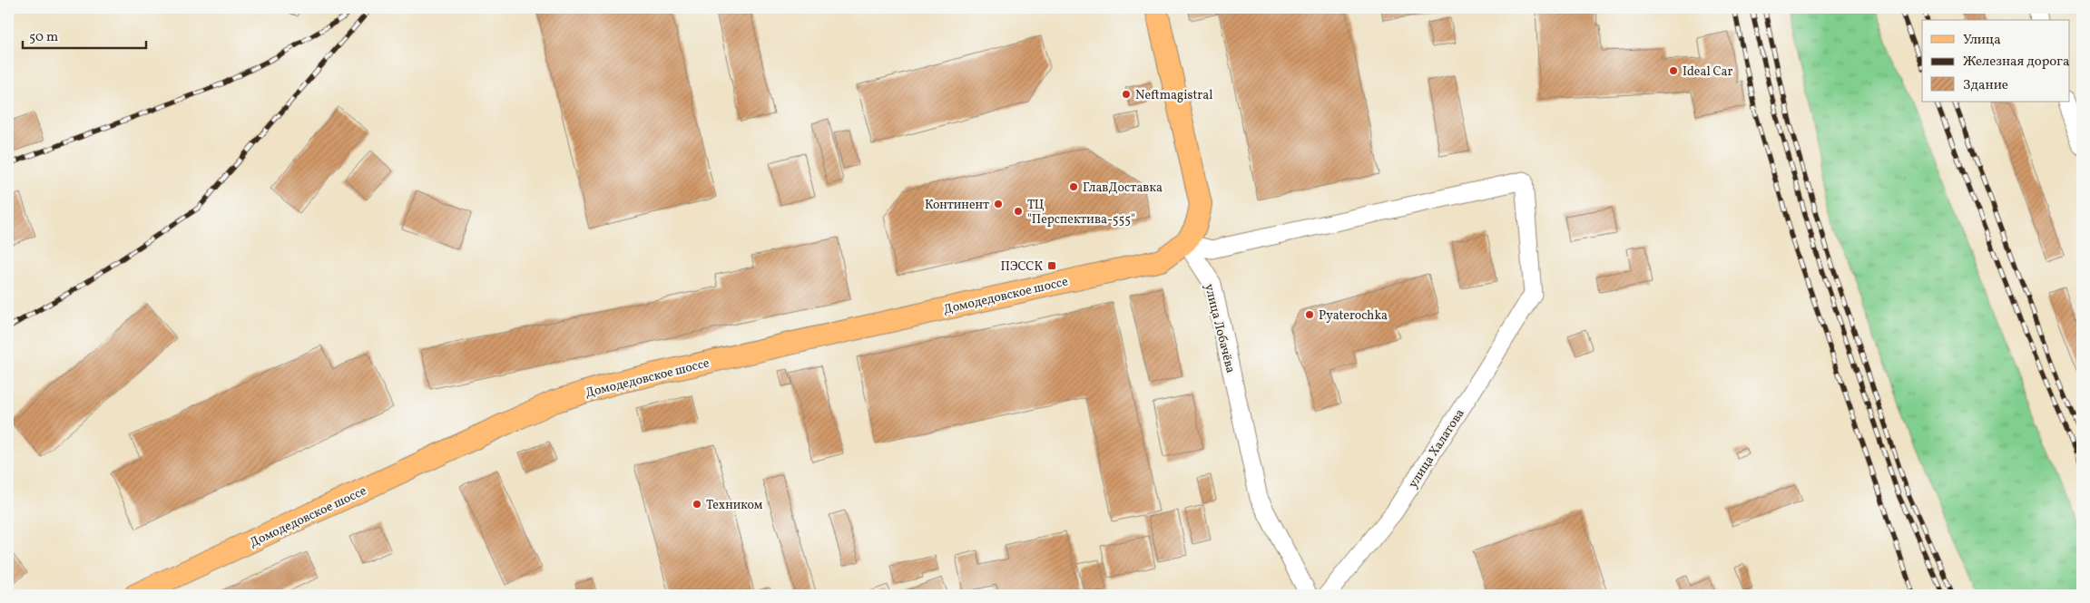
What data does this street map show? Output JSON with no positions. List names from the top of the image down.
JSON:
{
  "streets": {
    "main road": ["Домодедовское шоссе"],
    "street": ["улица Лобачёва", "улица Халатова"]
  },
  "crossings": [
    ["Домодедовское шоссе", "улица Лобачёва"],
    ["Домодедовское шоссе", "улица Халатова"],
    ["улица Лобачёва", "улица Халатова"]
  ],
  "places": {
    "other": [
      "Ideal Car",
      "Neftmagistral",
      "ГлавДоставка",
      "Континент",
      "ТЦ \"Перспектива-555\"",
      "Pyaterochka",
      "Техником"
    ],
    "transit": ["ПЭССК"]
  },
  "legend": ["Улица", "Железная дорога", "Здание"],
  "scale_bar": "50 m"
}
